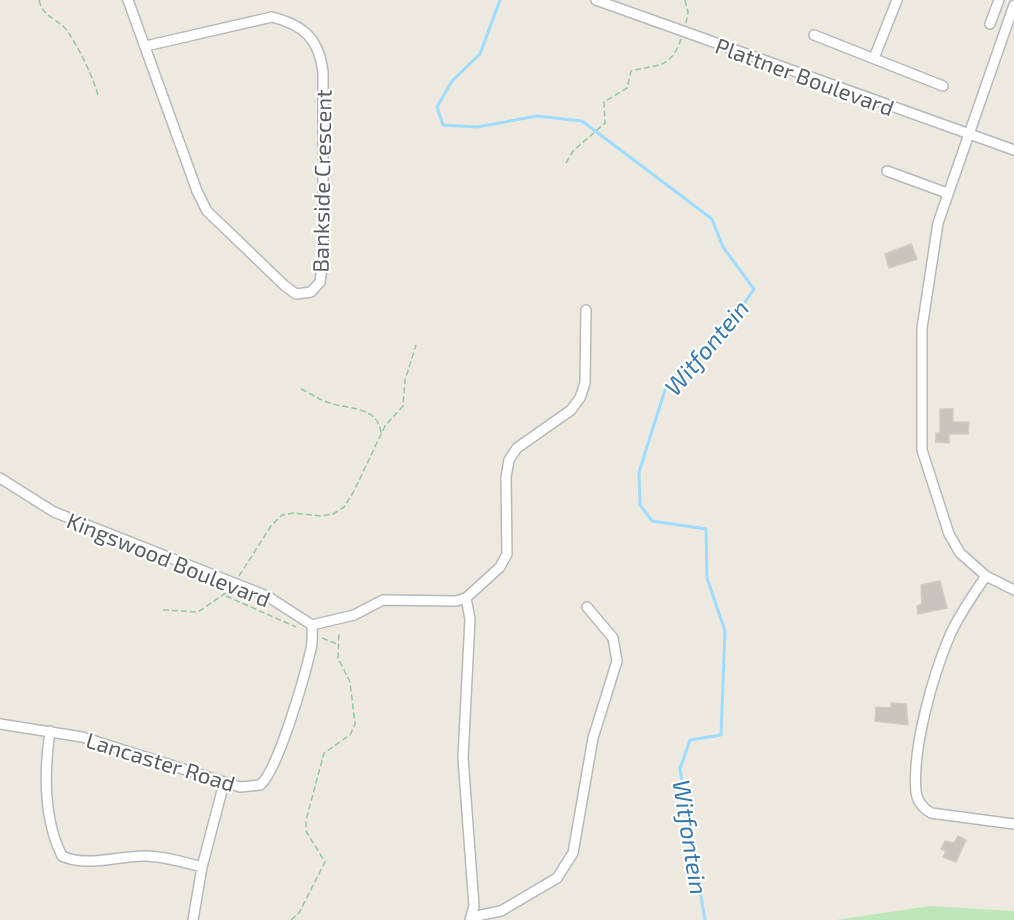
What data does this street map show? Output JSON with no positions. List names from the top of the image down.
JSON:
{
  "streets": {
    "street": [
      "Plattner Boulevard",
      "Bankside Crescent",
      "Kingswood Boulevard",
      "Lancaster Road"
    ]
  },
  "crossings": [
    ["Kingswood Boulevard", "Lancaster Road"]
  ],
  "water": ["Witfontein"]
}
